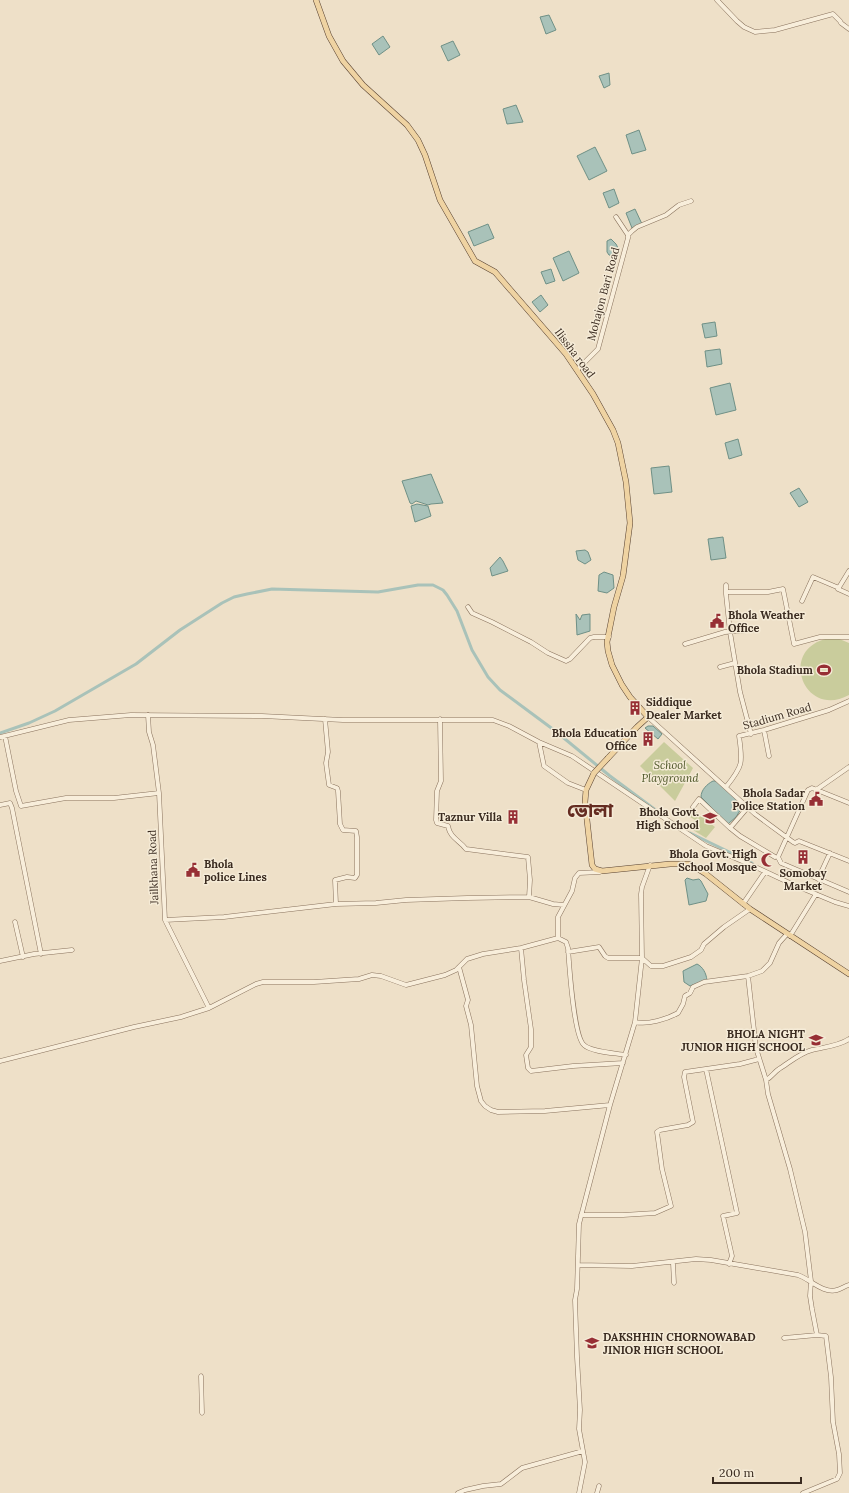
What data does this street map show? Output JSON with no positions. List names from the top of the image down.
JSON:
{
  "streets": {
    "main road": ["Ilissha road"],
    "street": ["Mohajon Bari Road", "Stadium Road", "Jailkhana Road"]
  },
  "crossings": [
    ["Mohajon Bari Road", "Ilissha road"]
  ],
  "districts": ["ভোলা"],
  "parks": ["School Playground"],
  "places": {
    "public building": ["Bhola Weather Office", "Bhola Sadar Police Station", "Bhola police Lines"],
    "sports": ["Bhola Stadium"],
    "building": [
      "Siddique Dealer Market",
      "Bhola Education Office",
      "Taznur Villa",
      "Somobay Market"
    ],
    "school or university": ["Bhola Govt. High School", "BHOLA NIGHT JUNIOR HIGH SCHOOL", "DAKSHHIN CHORNOWABAD JINIOR HIGH SCHOOL"],
    "mosque": ["Bhola Govt. High School Mosque"]
  },
  "scale_bar": "200 m"
}
